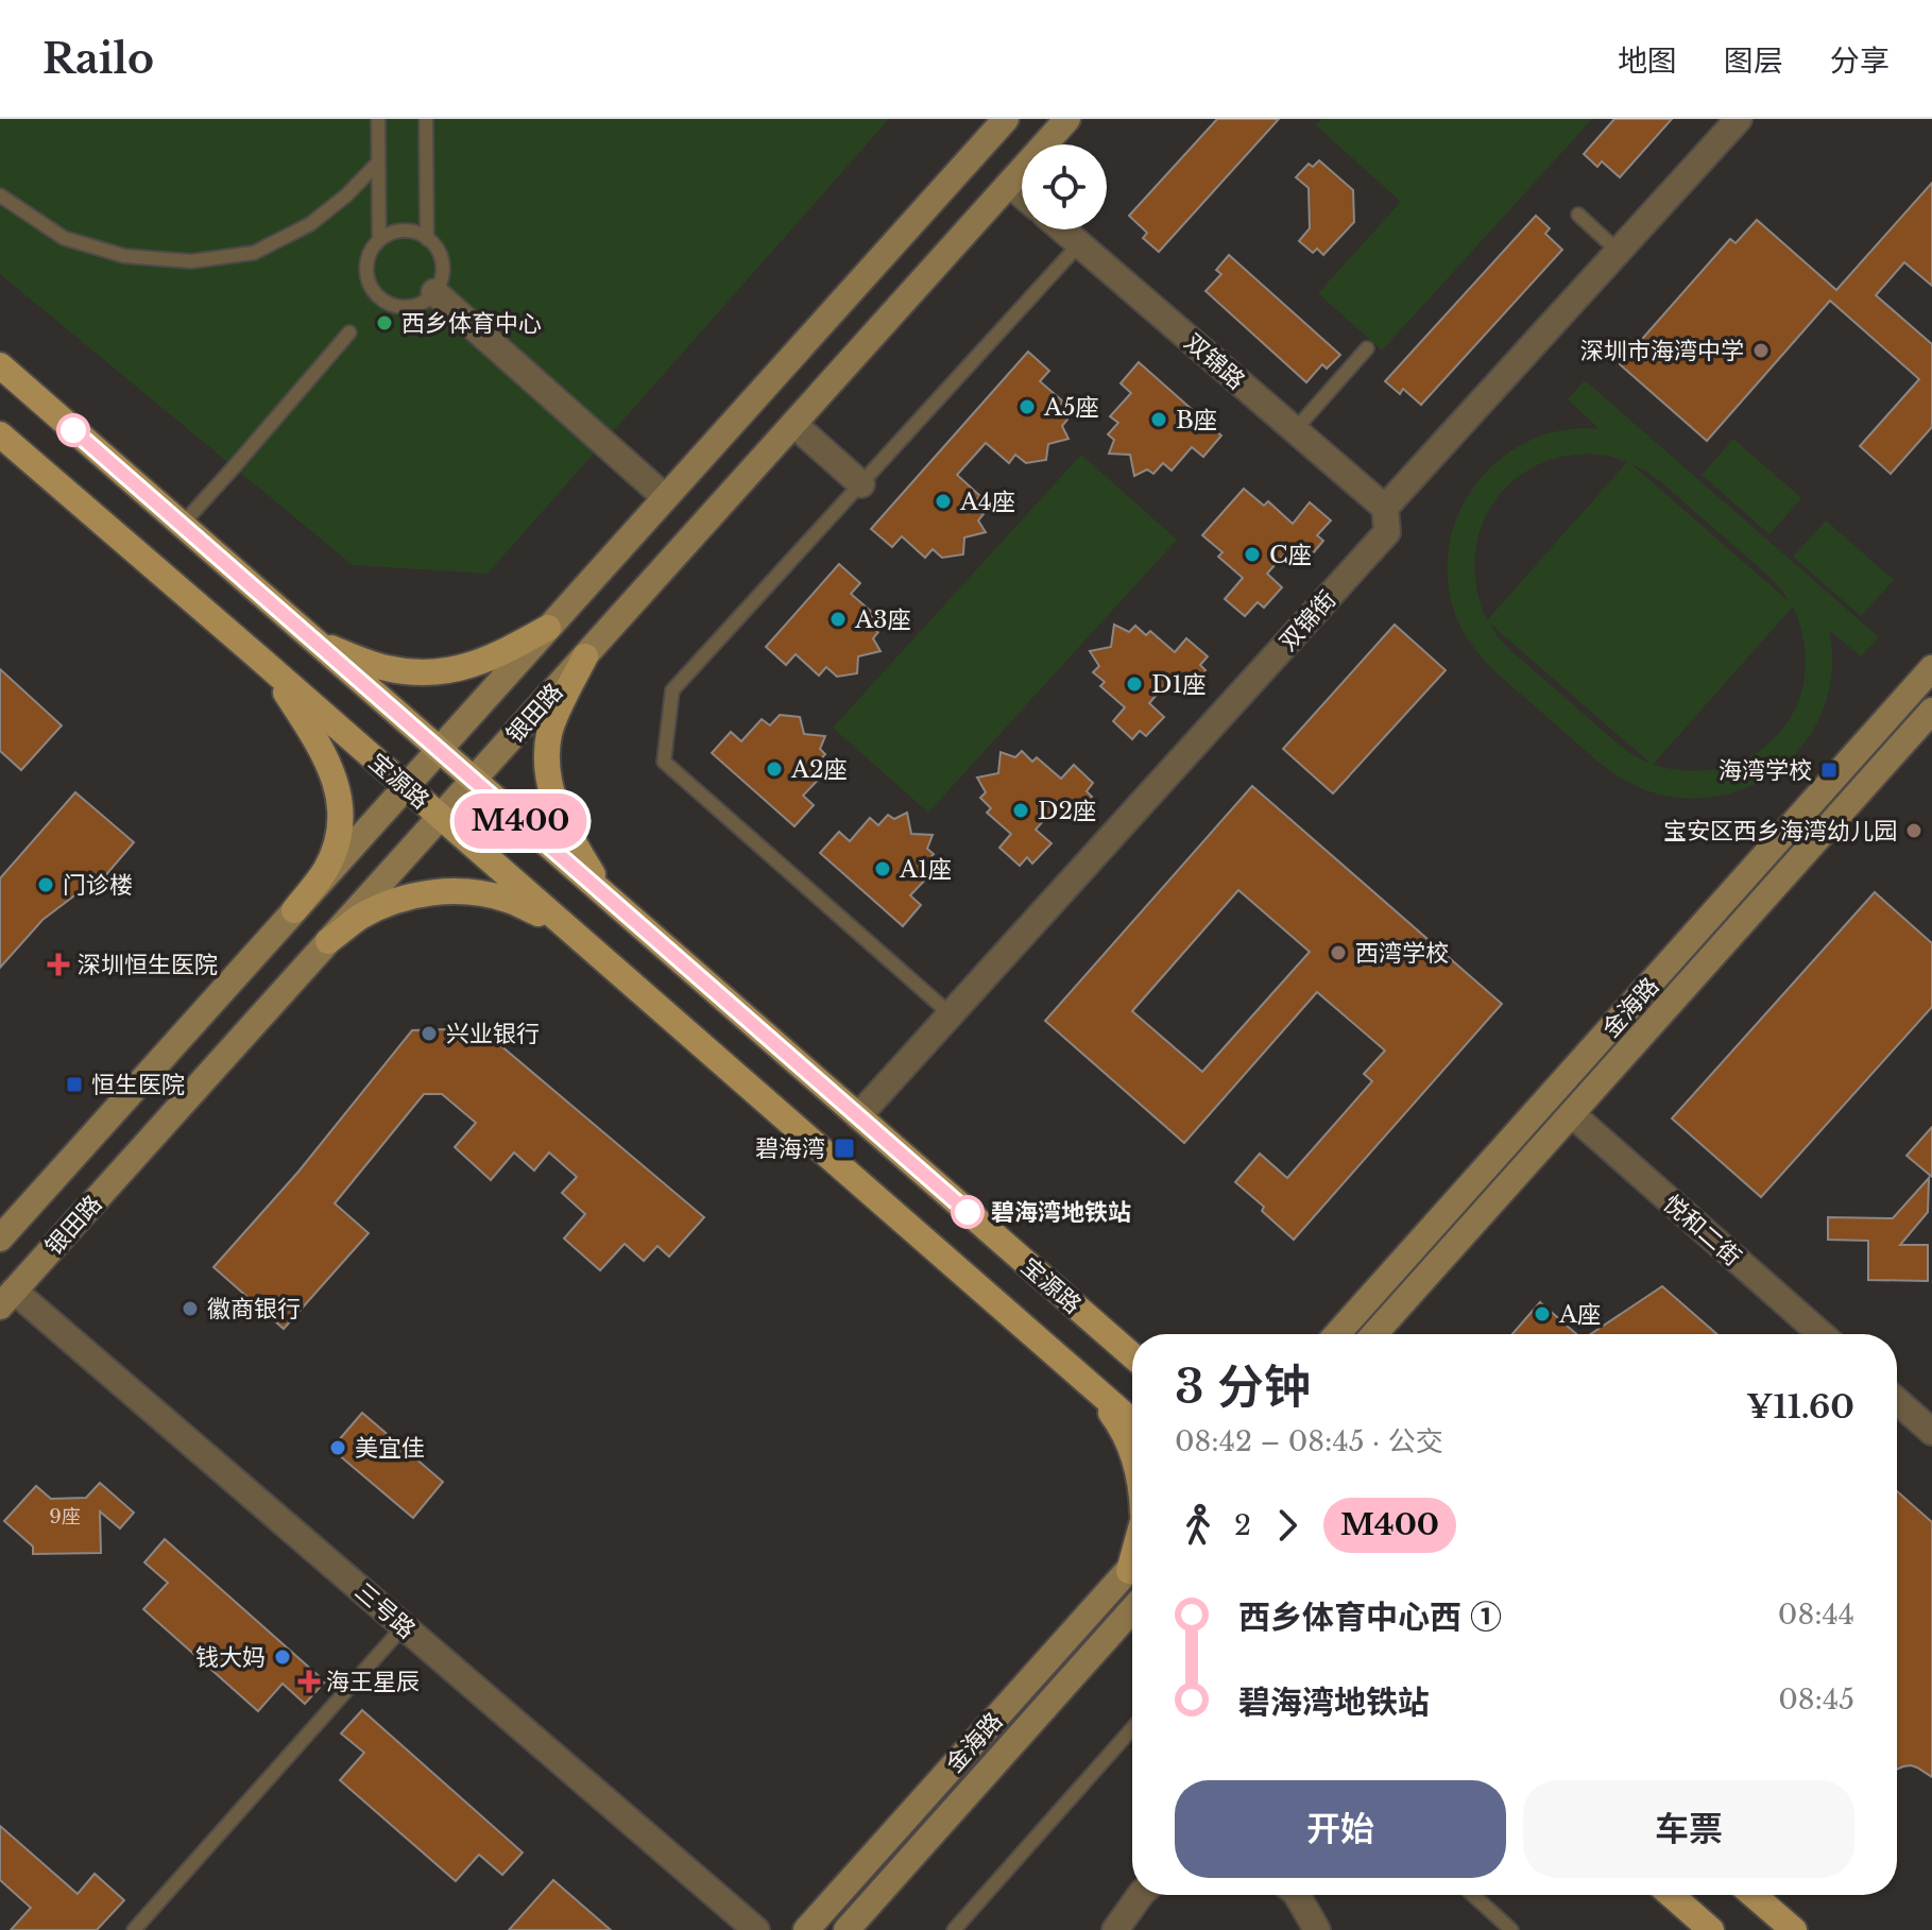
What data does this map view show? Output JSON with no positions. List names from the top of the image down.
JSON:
{
  "streets": {
    "main road": ["宝源路"],
    "street": [
      "双锦路",
      "双锦街",
      "银田路",
      "金海路",
      "悦和二街",
      "三号路"
    ]
  },
  "crossings": [
    ["双锦路", "双锦街"],
    ["双锦街", "宝源路"],
    ["银田路", "宝源路"],
    ["银田路", "三号路"],
    ["金海路", "悦和二街"]
  ],
  "places": {
    "other": [
      "西乡体育中心",
      "深圳市海湾中学",
      "A5座",
      "B座",
      "A4座",
      "C座",
      "A3座",
      "D1座",
      "A2座",
      "D2座",
      "宝安区西乡海湾幼儿园",
      "A1座",
      "门诊楼",
      "西湾学校",
      "兴业银行",
      "碧海湾地铁站",
      "徽商银行",
      "A座",
      "美宜佳",
      "钱大妈"
    ],
    "transit": ["海湾学校", "恒生医院", "碧海湾"],
    "health": ["深圳恒生医院", "海王星辰"]
  },
  "lines": ["bus line M400"],
  "house_numbers": ["9座"],
  "page": {
    "header": "Railo",
    "nav": ["地图", "图层", "分享"],
    "on_map": "M400",
    "heading": ["3 分钟", "08:42 – 08:45 · 公交", "¥11.60"],
    "legs": ["2", "M400"],
    "list": [
      {
        "name": "西乡体育中心西 ①",
        "value": "08:44"
      },
      {
        "name": "碧海湾地铁站",
        "value": "08:45"
      }
    ],
    "buttons": ["开始", "车票"]
  }
}
